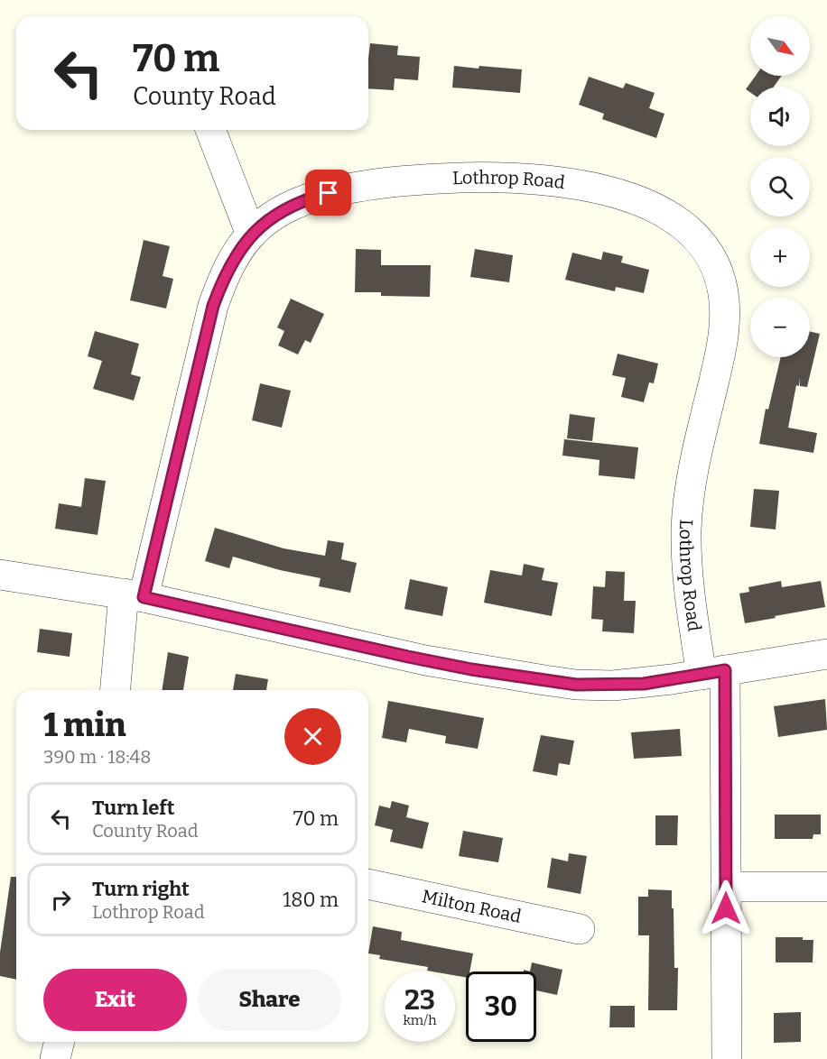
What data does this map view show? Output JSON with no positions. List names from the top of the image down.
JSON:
{
  "streets": {
    "street": ["Lothrop Road", "Milton Road"]
  },
  "north": "bottom right",
  "page": {
    "map_buttons": ["+", "−"],
    "turn": ["70 m", "County Road"],
    "heading": ["1 min", "390 m · 18:48"],
    "list": [
      {
        "name": "Turn left",
        "note": "County Road",
        "value": "70 m"
      },
      {
        "name": "Turn right",
        "note": "Lothrop Road",
        "value": "180 m"
      }
    ],
    "buttons": ["Exit", "Share"],
    "speed": "23 km/h",
    "limit": "30"
  }
}
